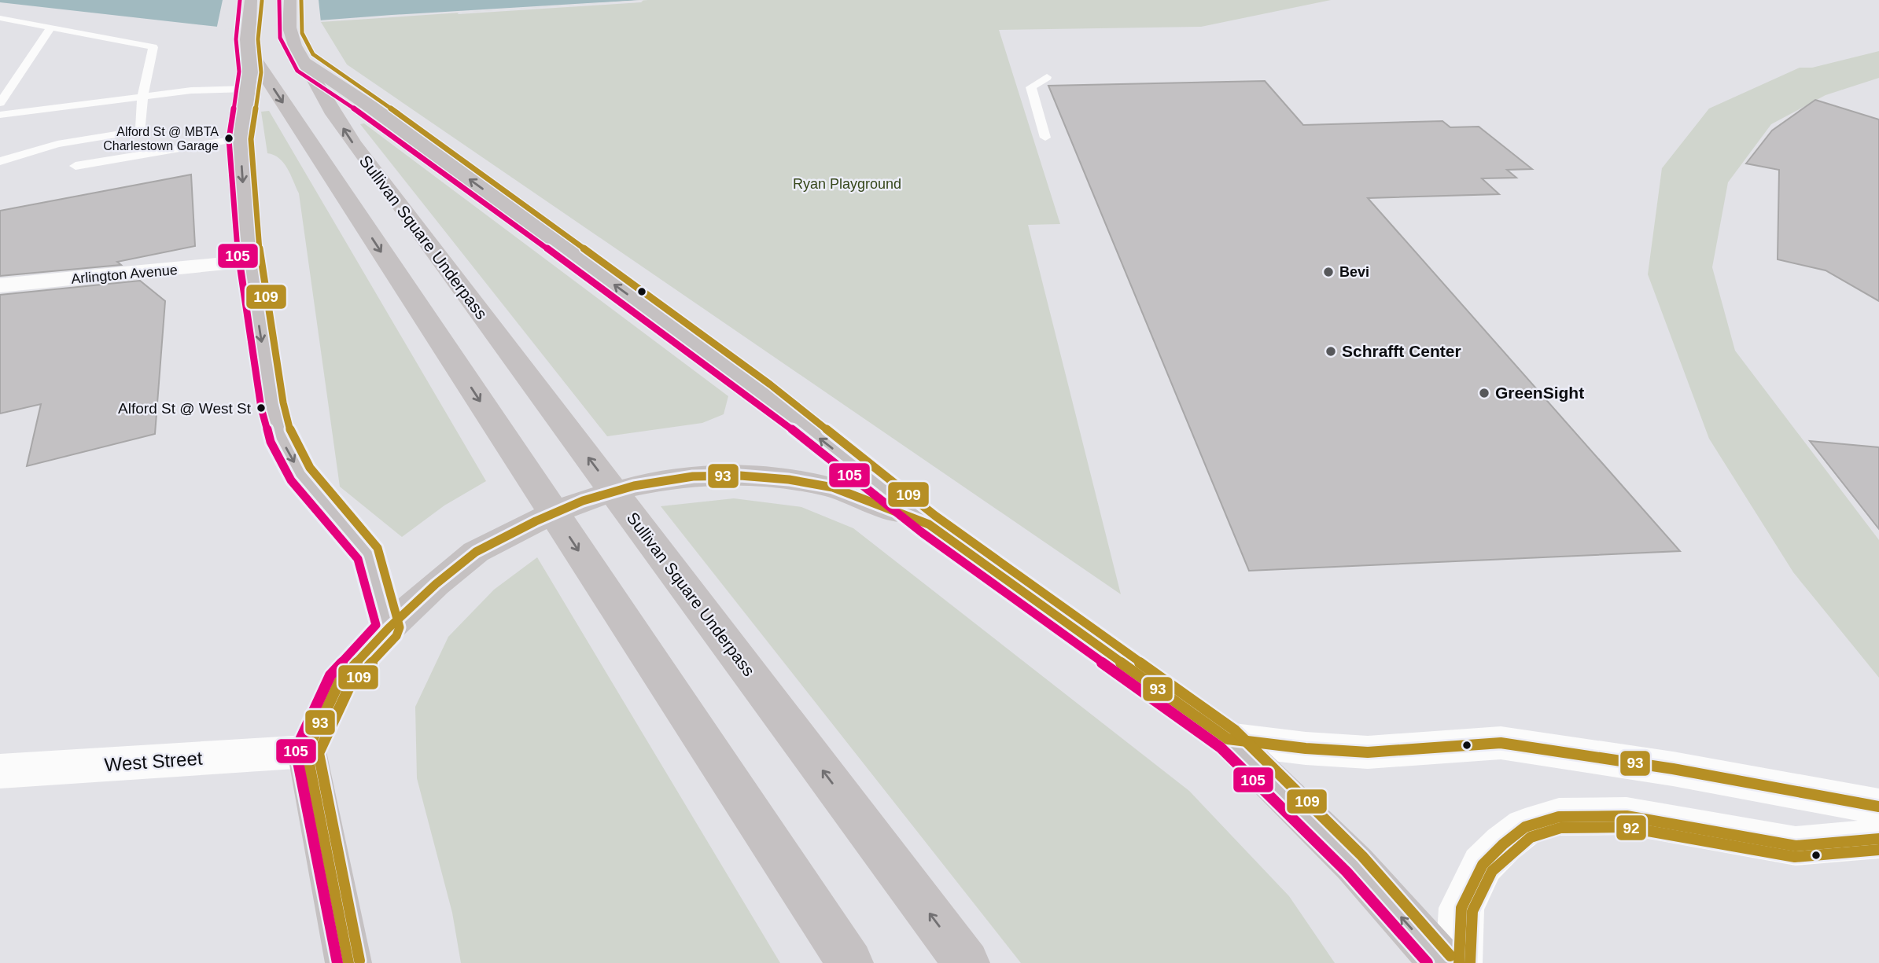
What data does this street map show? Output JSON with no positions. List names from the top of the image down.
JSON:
{
  "streets": {
    "main road": ["Sullivan Square Underpass", "Arlington Avenue", "West Street"]
  },
  "parks": ["Ryan Playground"],
  "places": [
    "Alford St @ MBTA Charlestown Garage",
    "Bevi",
    "Schrafft Center",
    "GreenSight",
    "Alford St @ West St"
  ],
  "lines": [
    "transit line 105",
    "transit line 109",
    "transit line 93",
    "transit line 92"
  ]
}
